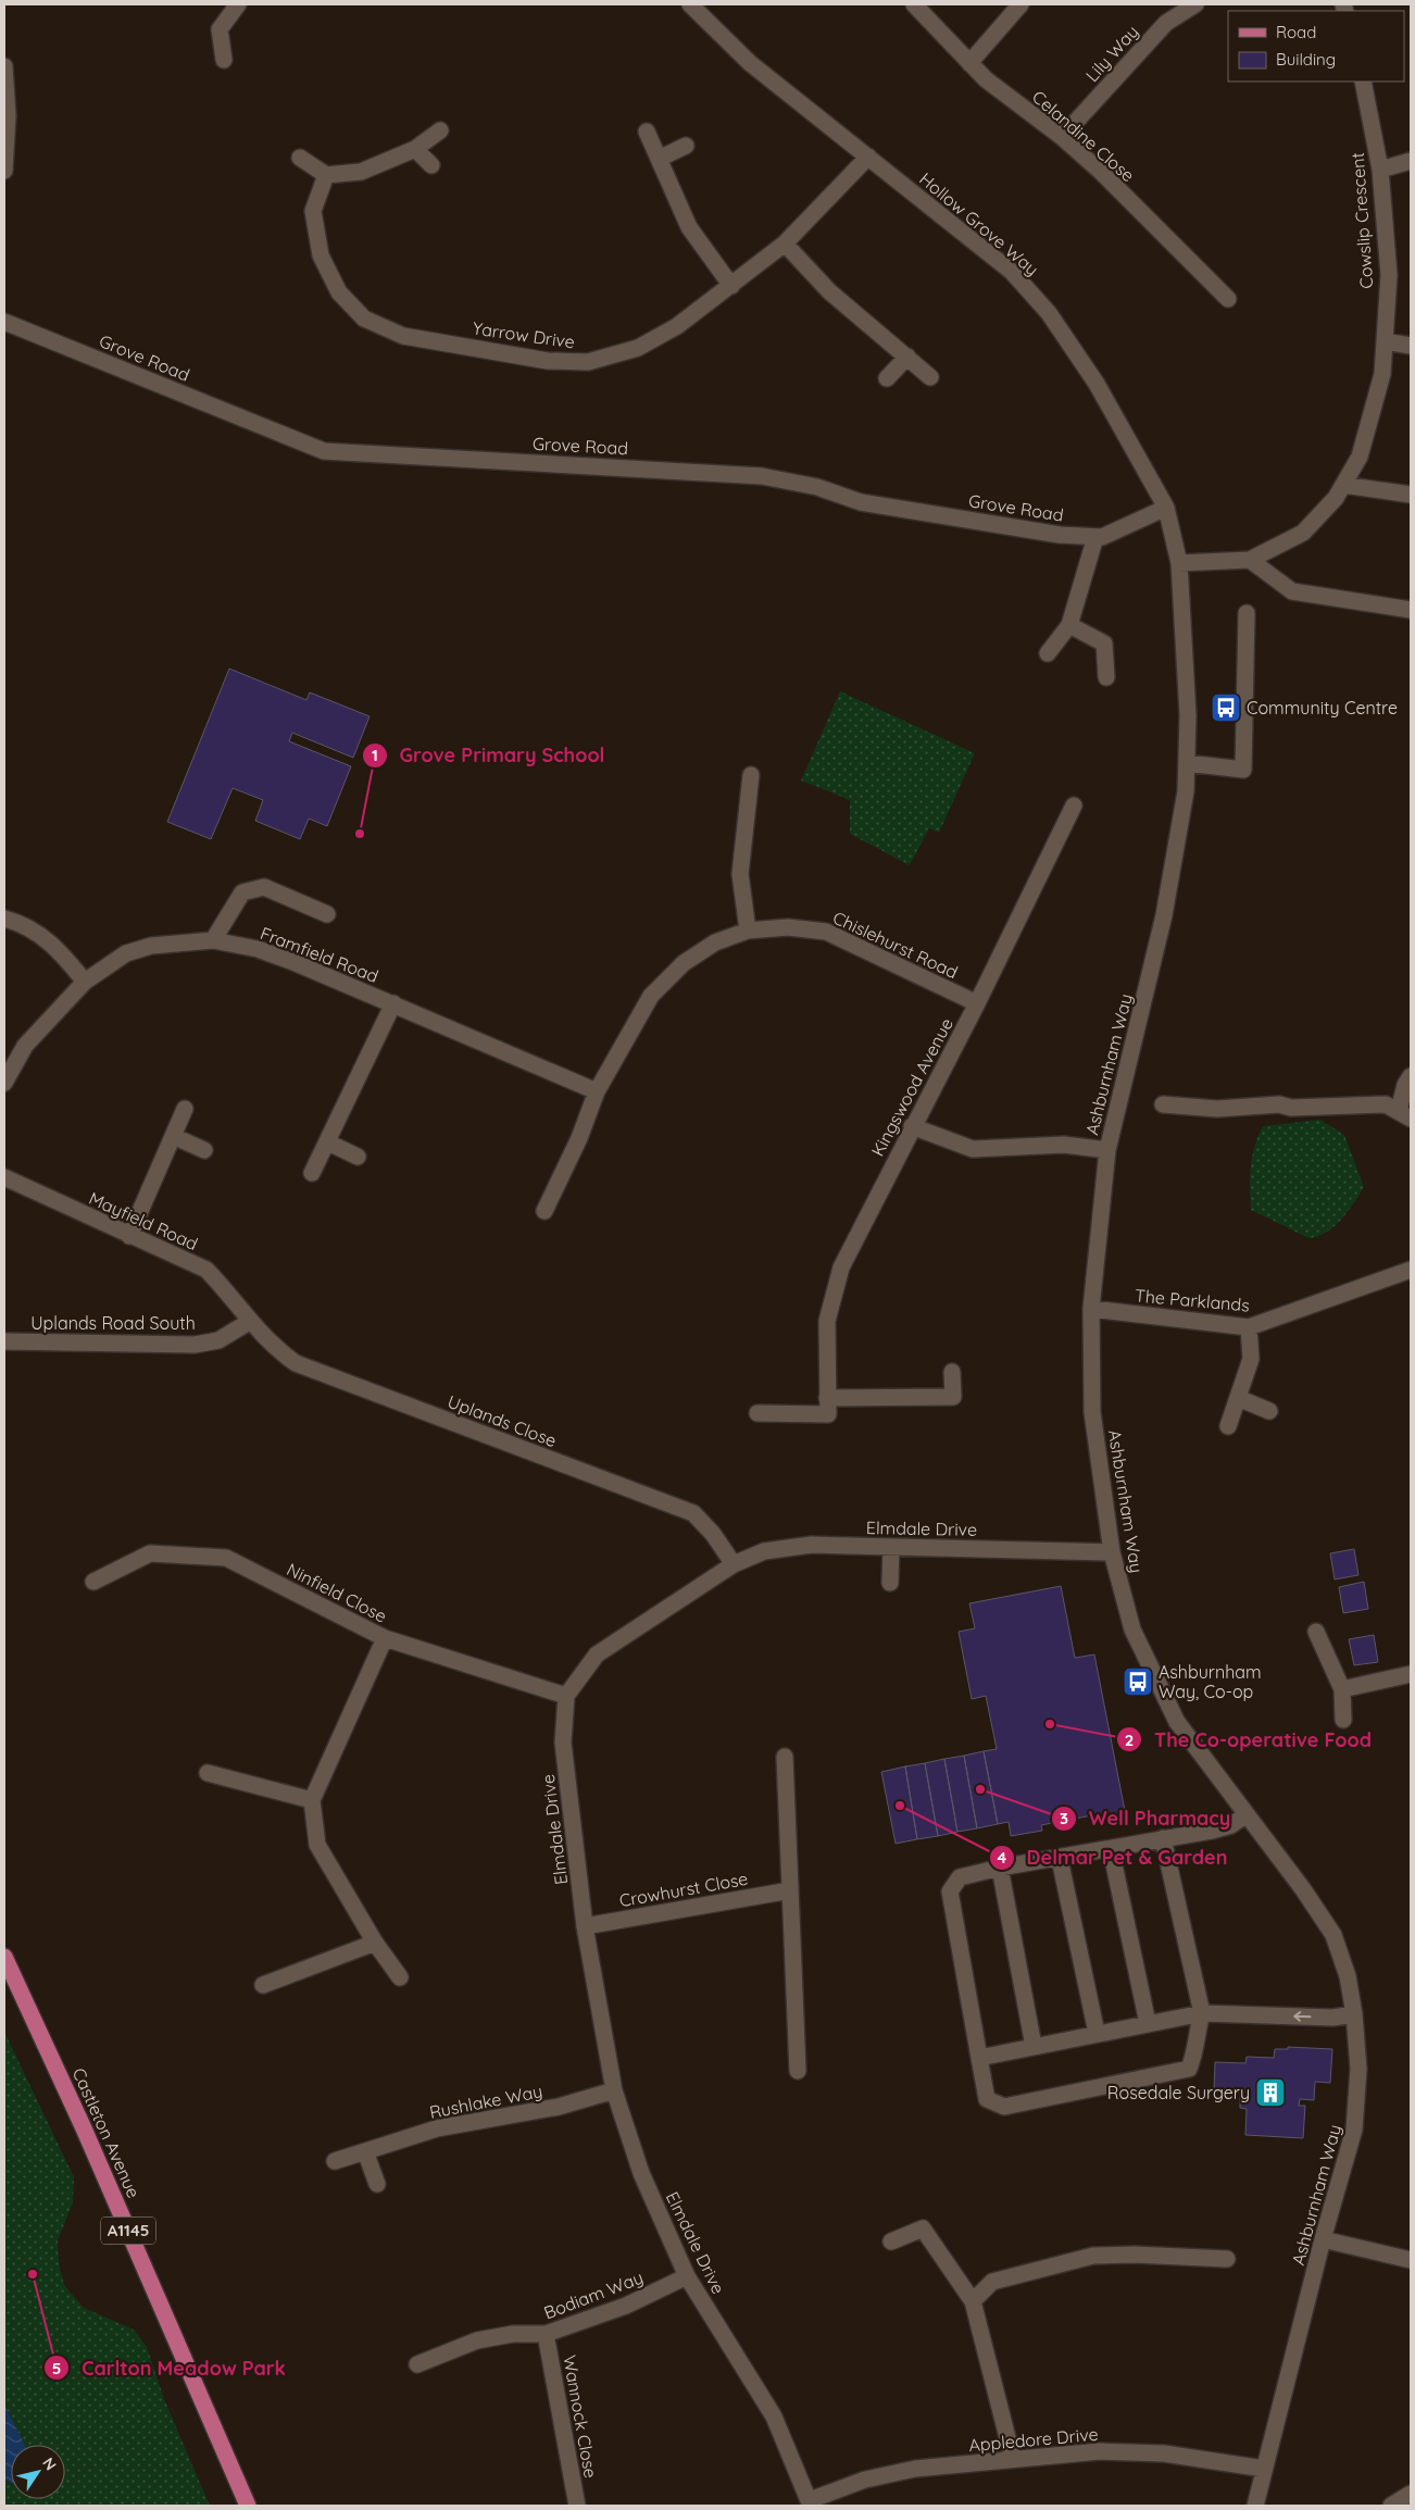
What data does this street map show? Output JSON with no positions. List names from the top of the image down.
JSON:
{
  "streets": {
    "main road": ["Castleton Avenue", "A1145"],
    "street": [
      "Lily Way",
      "Celandine Close",
      "Cowslip Crescent",
      "Hollow Grove Way",
      "Yarrow Drive",
      "Grove Road",
      "Chislehurst Road",
      "Framfield Road",
      "Ashburnham Way",
      "Kingswood Avenue",
      "Mayfield Road",
      "The Parklands",
      "Uplands Road South",
      "Uplands Close",
      "Elmdale Drive",
      "Ninfield Close",
      "Crowhurst Close",
      "Rushlake Way",
      "Bodiam Way",
      "Wannock Close",
      "Appledore Drive"
    ]
  },
  "crossings": [
    ["Lily Way", "Celandine Close"],
    ["Cowslip Crescent", "Hollow Grove Way"],
    ["Cowslip Crescent", "Ashburnham Way"],
    ["Hollow Grove Way", "Yarrow Drive"],
    ["Hollow Grove Way", "Grove Road"],
    ["Hollow Grove Way", "Ashburnham Way"],
    ["Chislehurst Road", "Framfield Road"],
    ["Chislehurst Road", "Kingswood Avenue"],
    ["Ashburnham Way", "The Parklands"],
    ["Ashburnham Way", "Elmdale Drive"],
    ["Ashburnham Way", "Appledore Drive"],
    ["Mayfield Road", "Uplands Road South"],
    ["Mayfield Road", "Uplands Close"],
    ["Uplands Road South", "Uplands Close"],
    ["Uplands Close", "Elmdale Drive"],
    ["Elmdale Drive", "Ninfield Close"],
    ["Elmdale Drive", "Crowhurst Close"],
    ["Elmdale Drive", "Rushlake Way"],
    ["Elmdale Drive", "Bodiam Way"],
    ["Elmdale Drive", "Appledore Drive"],
    ["Bodiam Way", "Wannock Close"]
  ],
  "places": {
    "bus stop": ["Community Centre", "Ashburnham Way, Co-op"],
    "other": [
      "Grove Primary School",
      "The Co-operative Food",
      "Well Pharmacy",
      "Delmar Pet & Garden",
      "Carlton Meadow Park"
    ],
    "building": ["Rosedale Surgery"]
  },
  "legend": ["Road", "Building"],
  "north": "top right"
}
